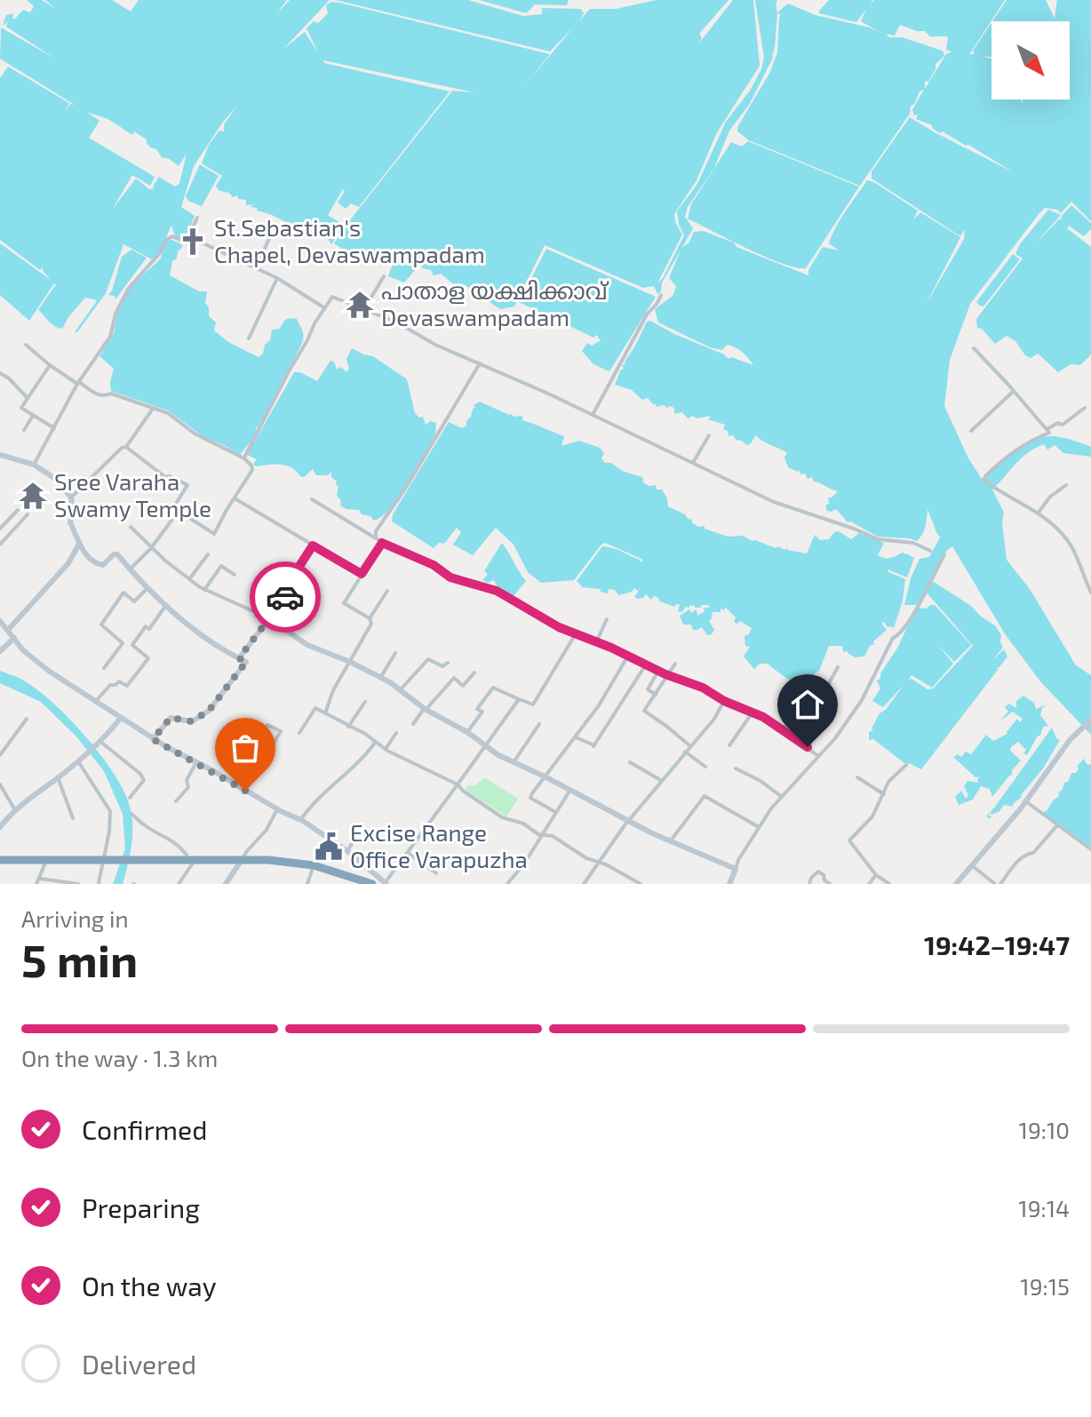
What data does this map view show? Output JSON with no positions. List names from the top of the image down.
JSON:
{
  "places": {
    "church": ["St.Sebastian's Chapel, Devaswampadam"],
    "temple": ["പാതാള യക്ഷിക്കാവ് Devaswampadam", "Sree Varaha Swamy Temple"],
    "public building": ["Excise Range Office Varapuzha"]
  },
  "north": "bottom right",
  "page": {
    "heading": ["5 min", "Arriving in", "19:42–19:47"],
    "bar": "On the way · 1.3 km",
    "list": [
      ["Confirmed", "19:10"],
      ["Preparing", "19:14"],
      ["On the way", "19:15"],
      "Delivered"
    ]
  }
}
